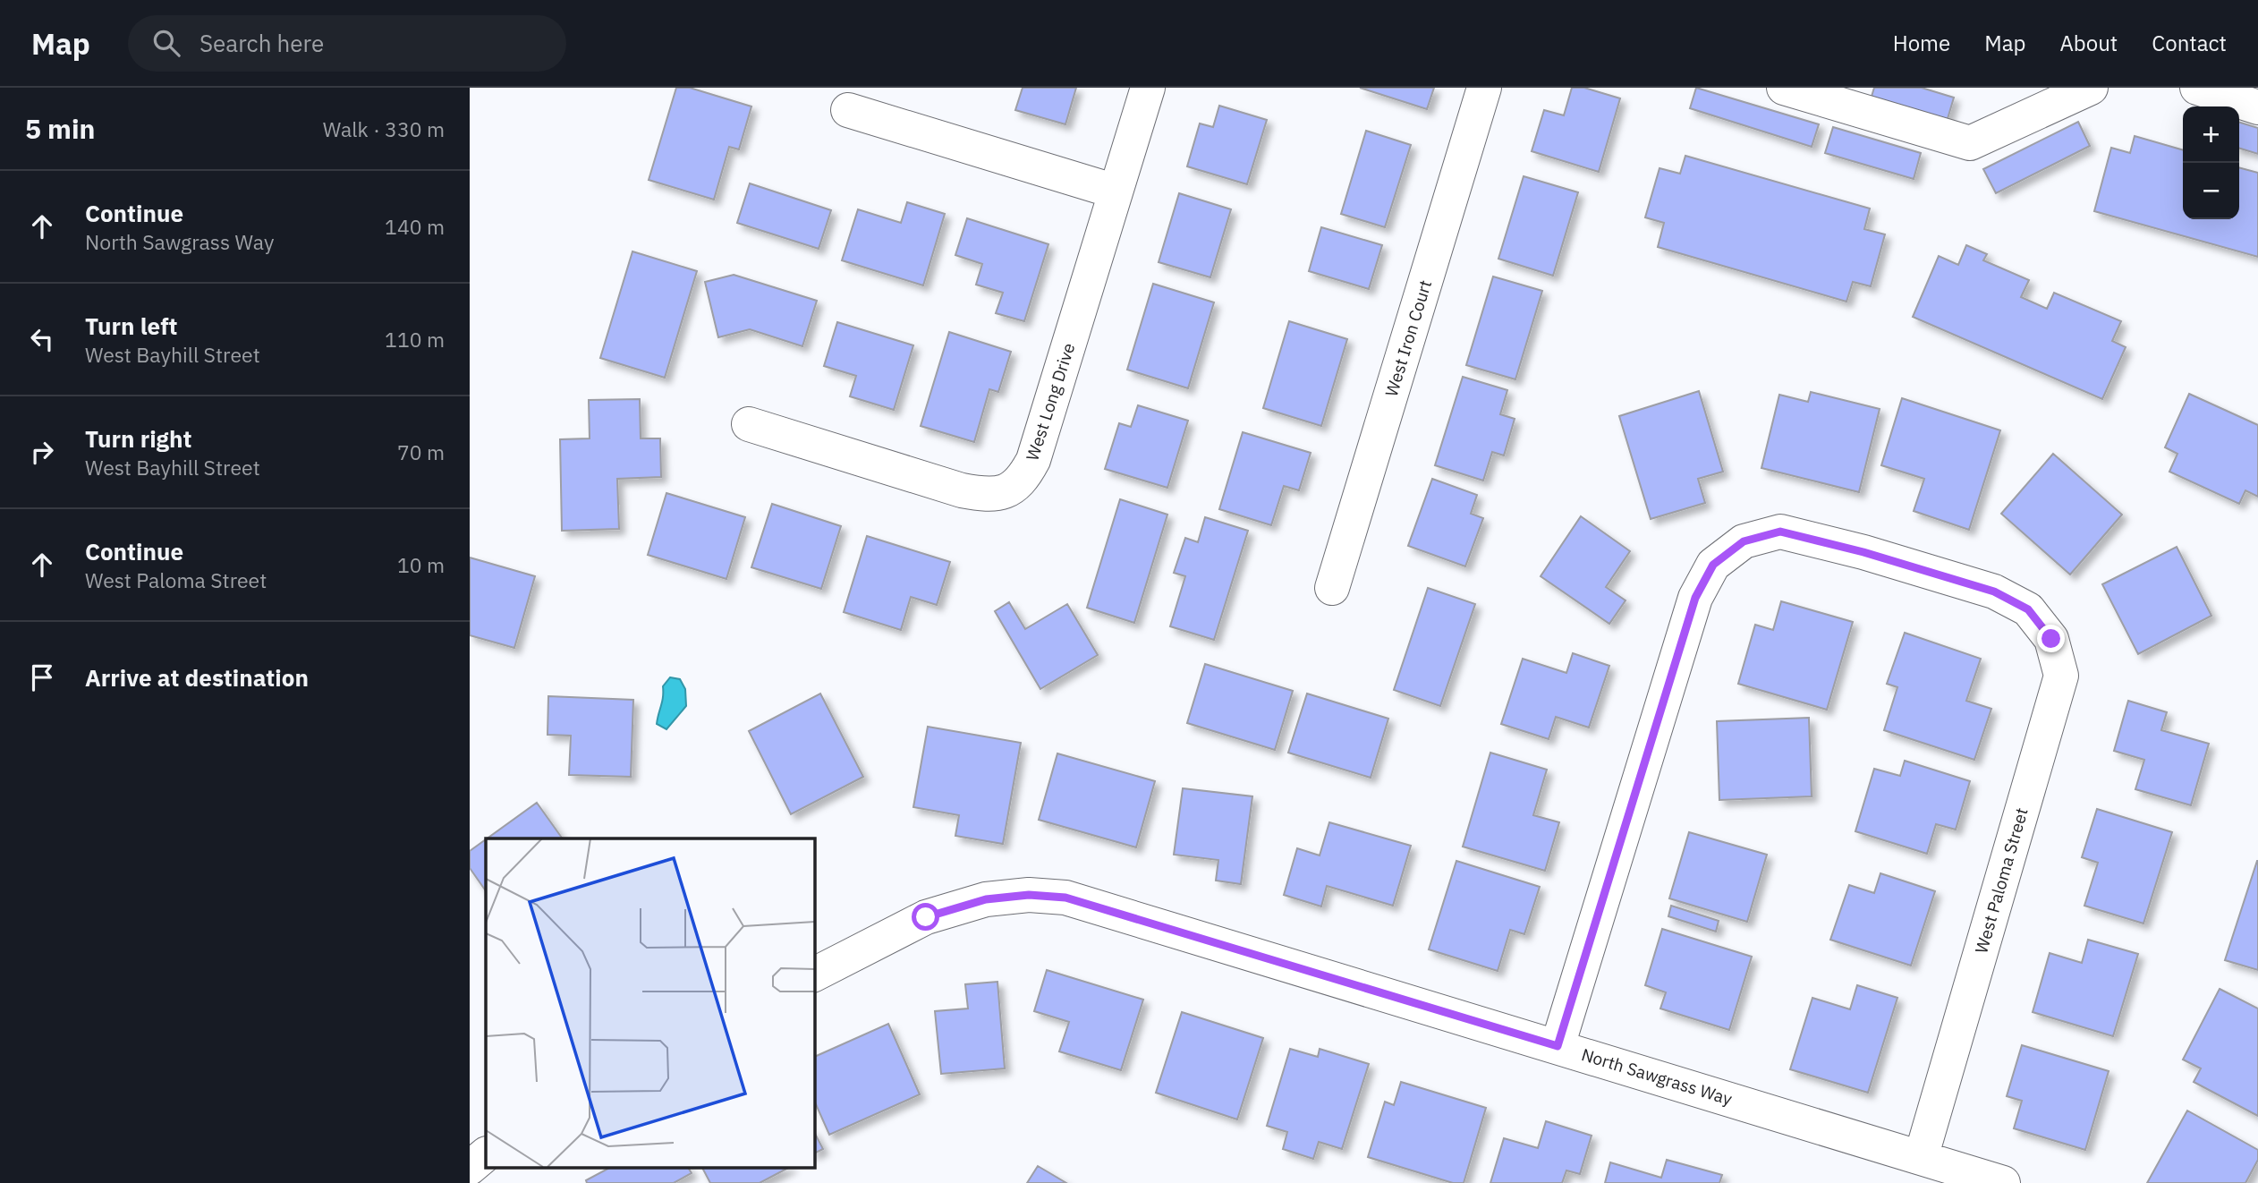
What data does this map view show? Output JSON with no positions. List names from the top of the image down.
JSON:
{
  "streets": {
    "street": [
      "West Iron Court",
      "West Long Drive",
      "West Paloma Street",
      "North Sawgrass Way"
    ]
  },
  "crossings": [
    ["West Paloma Street", "North Sawgrass Way"]
  ],
  "page": {
    "header": "Map",
    "search": "Search here",
    "nav": [
      "Home",
      "Map",
      "About",
      "Contact"
    ],
    "heading": ["5 min", "Walk · 330 m"],
    "map_buttons": ["+", "−"],
    "list": [
      ["Continue", "North Sawgrass Way", "140 m"],
      ["Turn left", "West Bayhill Street", "110 m"],
      ["Turn right", "West Bayhill Street", "70 m"],
      ["Continue", "West Paloma Street", "10 m"],
      "Arrive at destination"
    ]
  }
}
